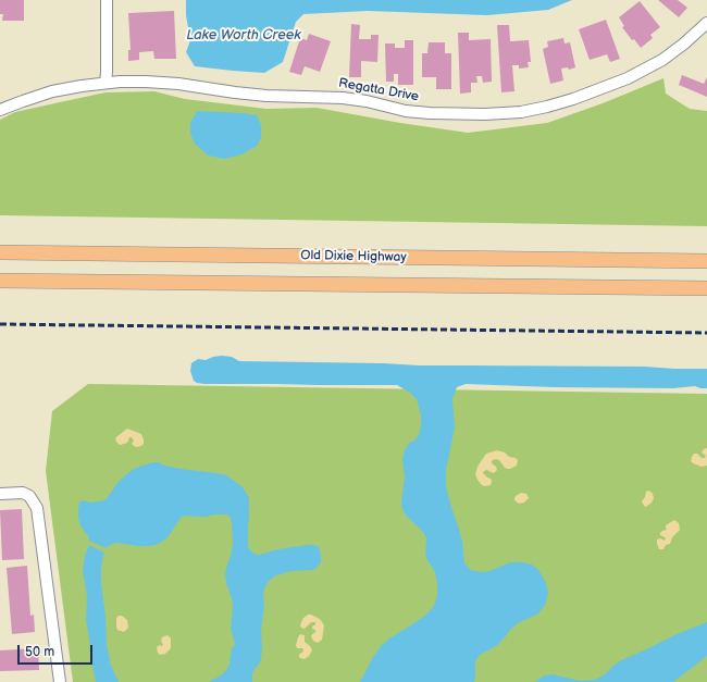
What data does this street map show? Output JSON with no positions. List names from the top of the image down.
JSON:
{
  "streets": {
    "main road": ["Old Dixie Highway"],
    "street": ["Regatta Drive"]
  },
  "water": ["Lake Worth Creek"],
  "scale_bar": "50 m"
}
